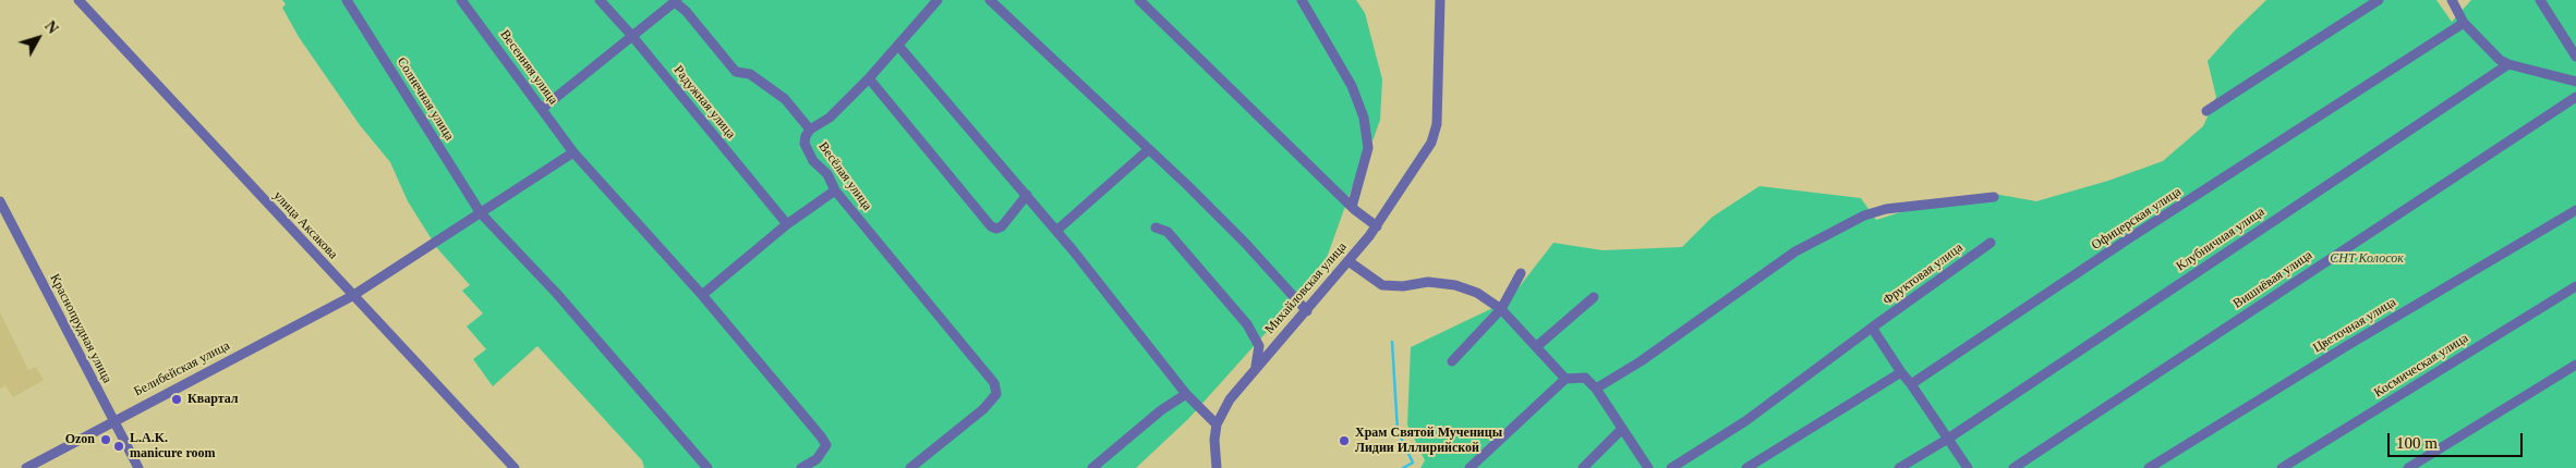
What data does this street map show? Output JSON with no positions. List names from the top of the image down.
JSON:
{
  "streets": {
    "street": [
      "Весенняя улица",
      "Солнечная улица",
      "Радужная улица",
      "Весёлая улица",
      "Офицерская улица",
      "улица Аксакова",
      "Клубничная улица",
      "Фруктовая улица",
      "Вишнёвая улица",
      "Михайловская улица",
      "Цветочная улица",
      "Краснопрудная улица",
      "Космическая улица",
      "Белибейская улица"
    ]
  },
  "crossings": [
    ["Весенняя улица", "Белибейская улица"],
    ["Солнечная улица", "Белибейская улица"],
    ["улица Аксакова", "Белибейская улица"],
    ["Краснопрудная улица", "Белибейская улица"]
  ],
  "parks": ["СНТ Колосок"],
  "places": [
    "Квартал",
    "Ozon",
    "Храм Святой Мученицы Лидии Иллирийской",
    "L.A.K. manicure room"
  ],
  "scale_bar": "100 m",
  "north": "top right"
}
